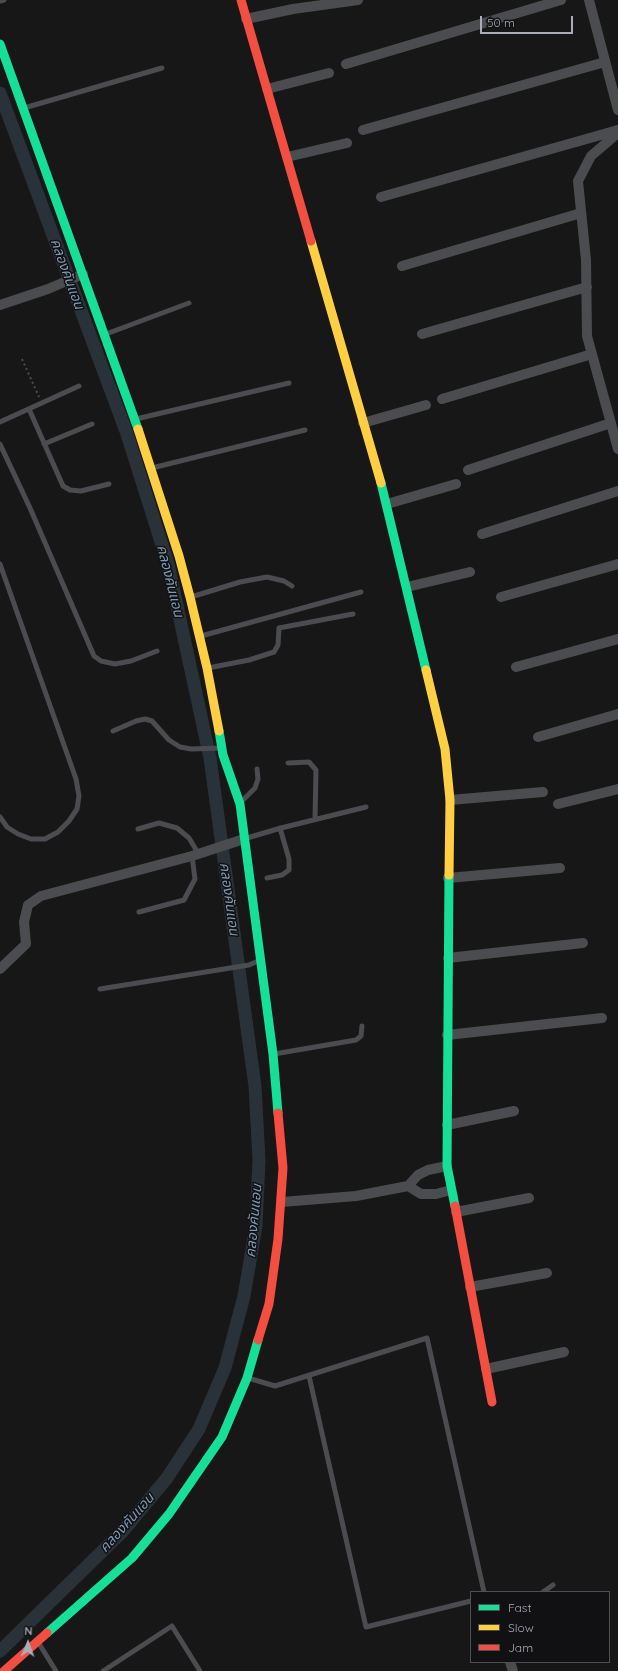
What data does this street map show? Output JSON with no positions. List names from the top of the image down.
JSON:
{
  "water": ["คลองคันแอน"],
  "legend": ["Fast", "Slow", "Jam"],
  "scale_bar": "50 m",
  "north": "top"
}
